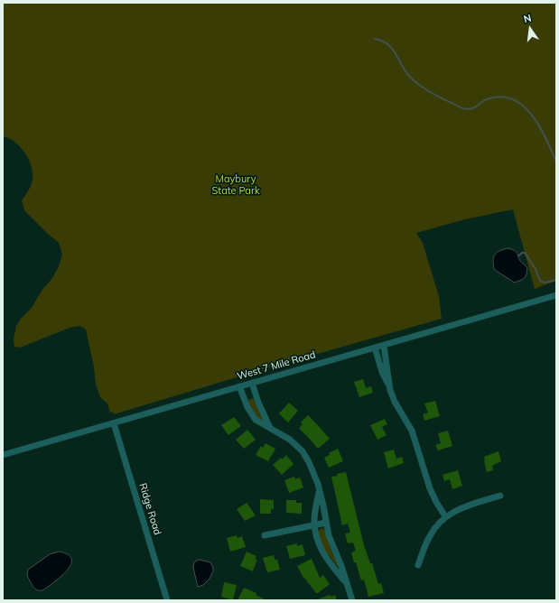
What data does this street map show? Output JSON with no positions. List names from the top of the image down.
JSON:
{
  "streets": {
    "street": ["West 7 Mile Road", "Ridge Road"]
  },
  "crossings": [
    ["West 7 Mile Road", "Ridge Road"]
  ],
  "parks": ["Maybury State Park"],
  "north": "top"
}
